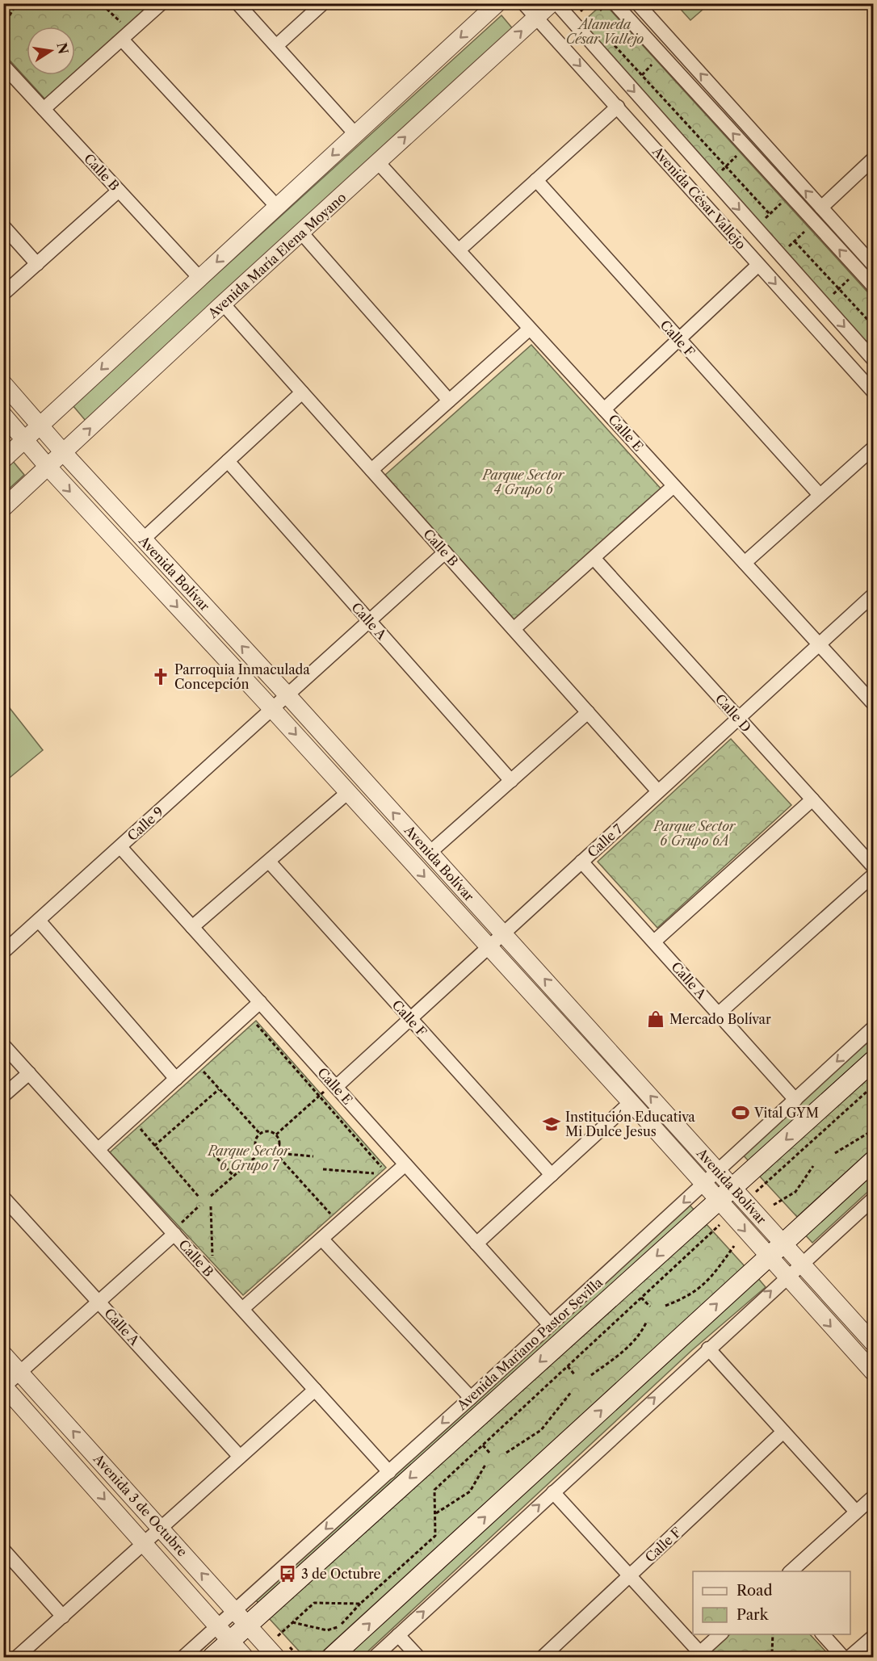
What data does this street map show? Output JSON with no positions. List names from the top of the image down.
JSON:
{
  "streets": {
    "main road": ["Avenida Mariano Pastor Sevilla"],
    "street": [
      "Calle B",
      "Avenida César Vallejo",
      "Avenida María Elena Moyano",
      "Calle F",
      "Calle E",
      "Avenida Bolívar",
      "Calle A",
      "Calle D",
      "Calle 9",
      "Calle 7",
      "Avenida 3 de Octubre"
    ]
  },
  "crossings": [
    ["Calle B", "Avenida María Elena Moyano"],
    ["Calle B", "Calle 9"],
    ["Calle B", "Calle 7"],
    ["Calle B", "Avenida Mariano Pastor Sevilla"],
    ["Avenida César Vallejo", "Avenida María Elena Moyano"],
    ["Avenida María Elena Moyano", "Calle E"],
    ["Avenida María Elena Moyano", "Avenida Bolívar"],
    ["Calle F", "Calle 7"],
    ["Calle E", "Calle 9"],
    ["Calle E", "Calle 7"],
    ["Calle E", "Avenida Mariano Pastor Sevilla"],
    ["Avenida Bolívar", "Calle 9"],
    ["Avenida Bolívar", "Calle 7"],
    ["Avenida Bolívar", "Avenida Mariano Pastor Sevilla"],
    ["Calle A", "Calle 9"],
    ["Calle A", "Calle 7"],
    ["Calle A", "Avenida Mariano Pastor Sevilla"],
    ["Calle D", "Calle 7"],
    ["Avenida Mariano Pastor Sevilla", "Avenida 3 de Octubre"]
  ],
  "parks": [
    "Alameda César Vallejo",
    "Parque Sector 4 Grupo 6",
    "Parque Sector 6 Grupo 6A",
    "Parque Sector 6 Grupo 7"
  ],
  "places": {
    "church": ["Parroquia Inmaculada Concepción"],
    "shop": ["Mercado Bolívar"],
    "sports": ["Vital GYM"],
    "school or university": ["Institución Educativa Mi Dulce Jesus"],
    "bus stop": ["3 de Octubre"]
  },
  "legend": ["Road", "Park"],
  "north": "right"
}
